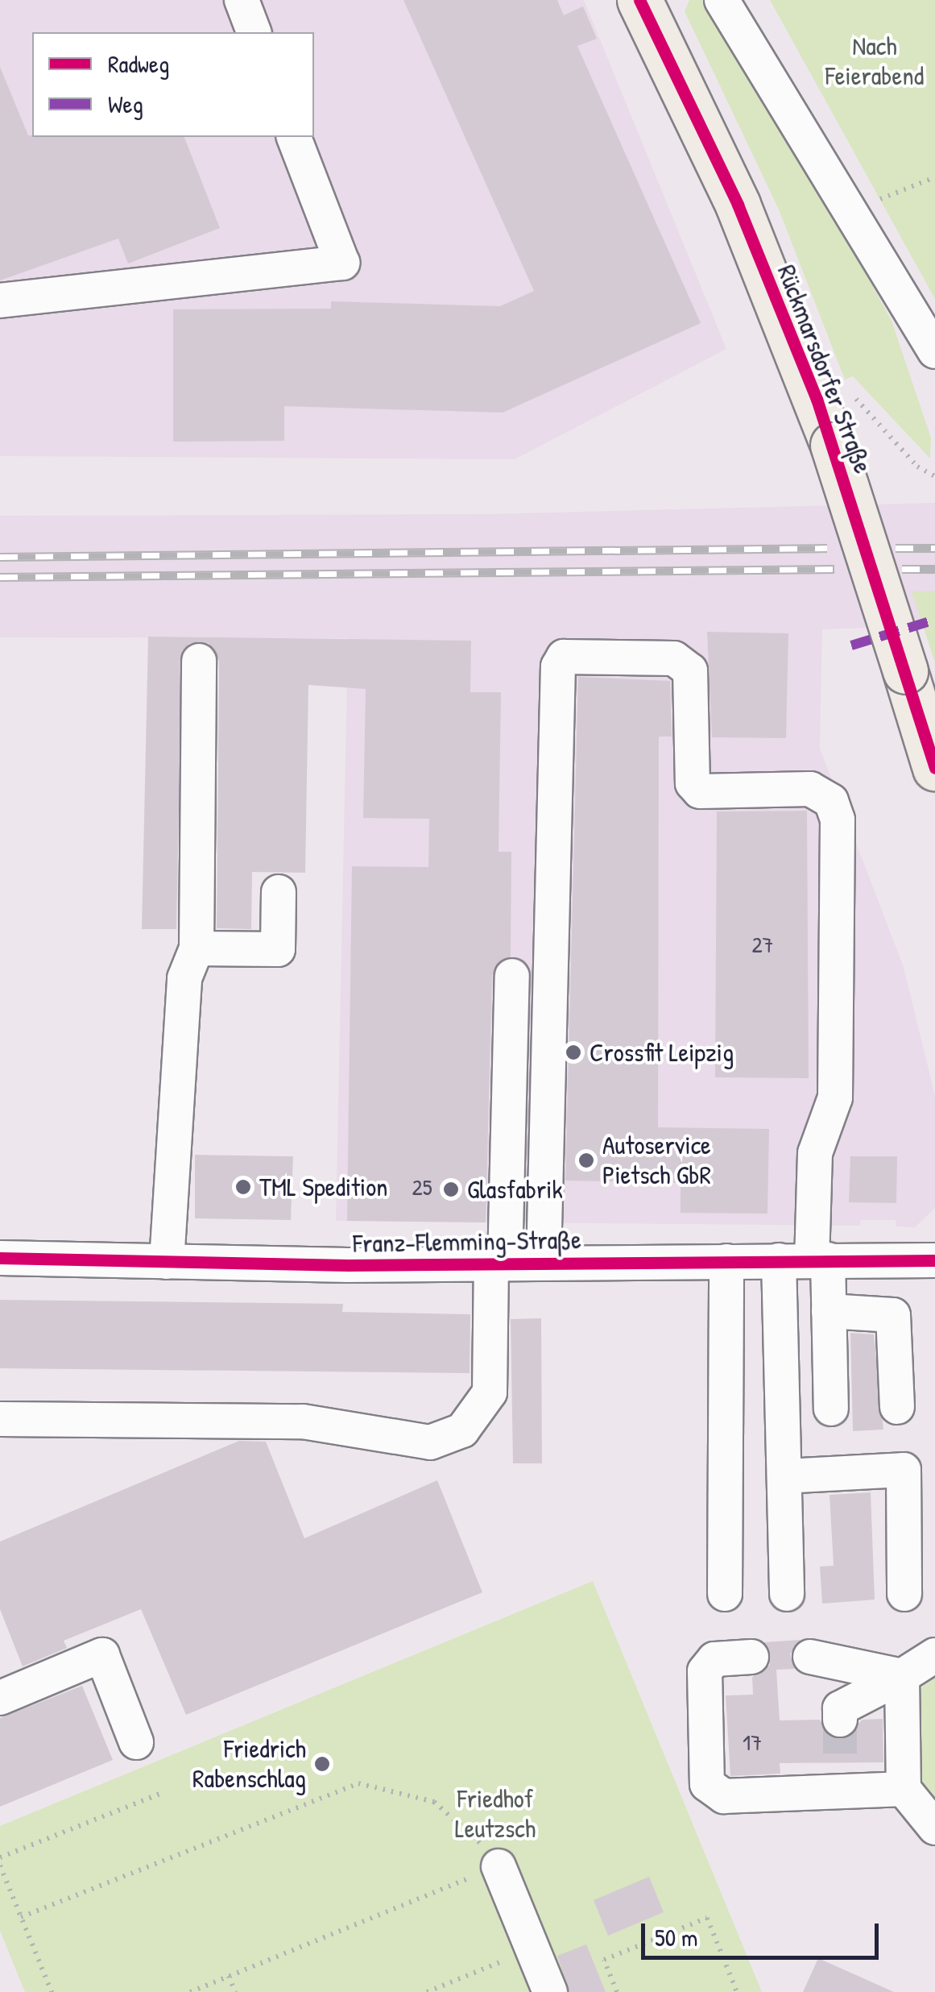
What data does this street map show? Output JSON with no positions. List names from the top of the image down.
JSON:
{
  "streets": {
    "main road": ["Rückmarsdorfer Straße"],
    "street": ["Franz-Flemming-Straße"]
  },
  "parks": ["Nach Feierabend", "Friedhof Leutzsch"],
  "places": [
    "Crossfit Leipzig",
    "Autoservice Pietsch GbR",
    "TML Spedition",
    "Glasfabrik",
    "Friedrich Rabenschlag"
  ],
  "house_numbers": ["27", "25", "17"],
  "legend": ["Radweg", "Weg"],
  "scale_bar": "50 m"
}
